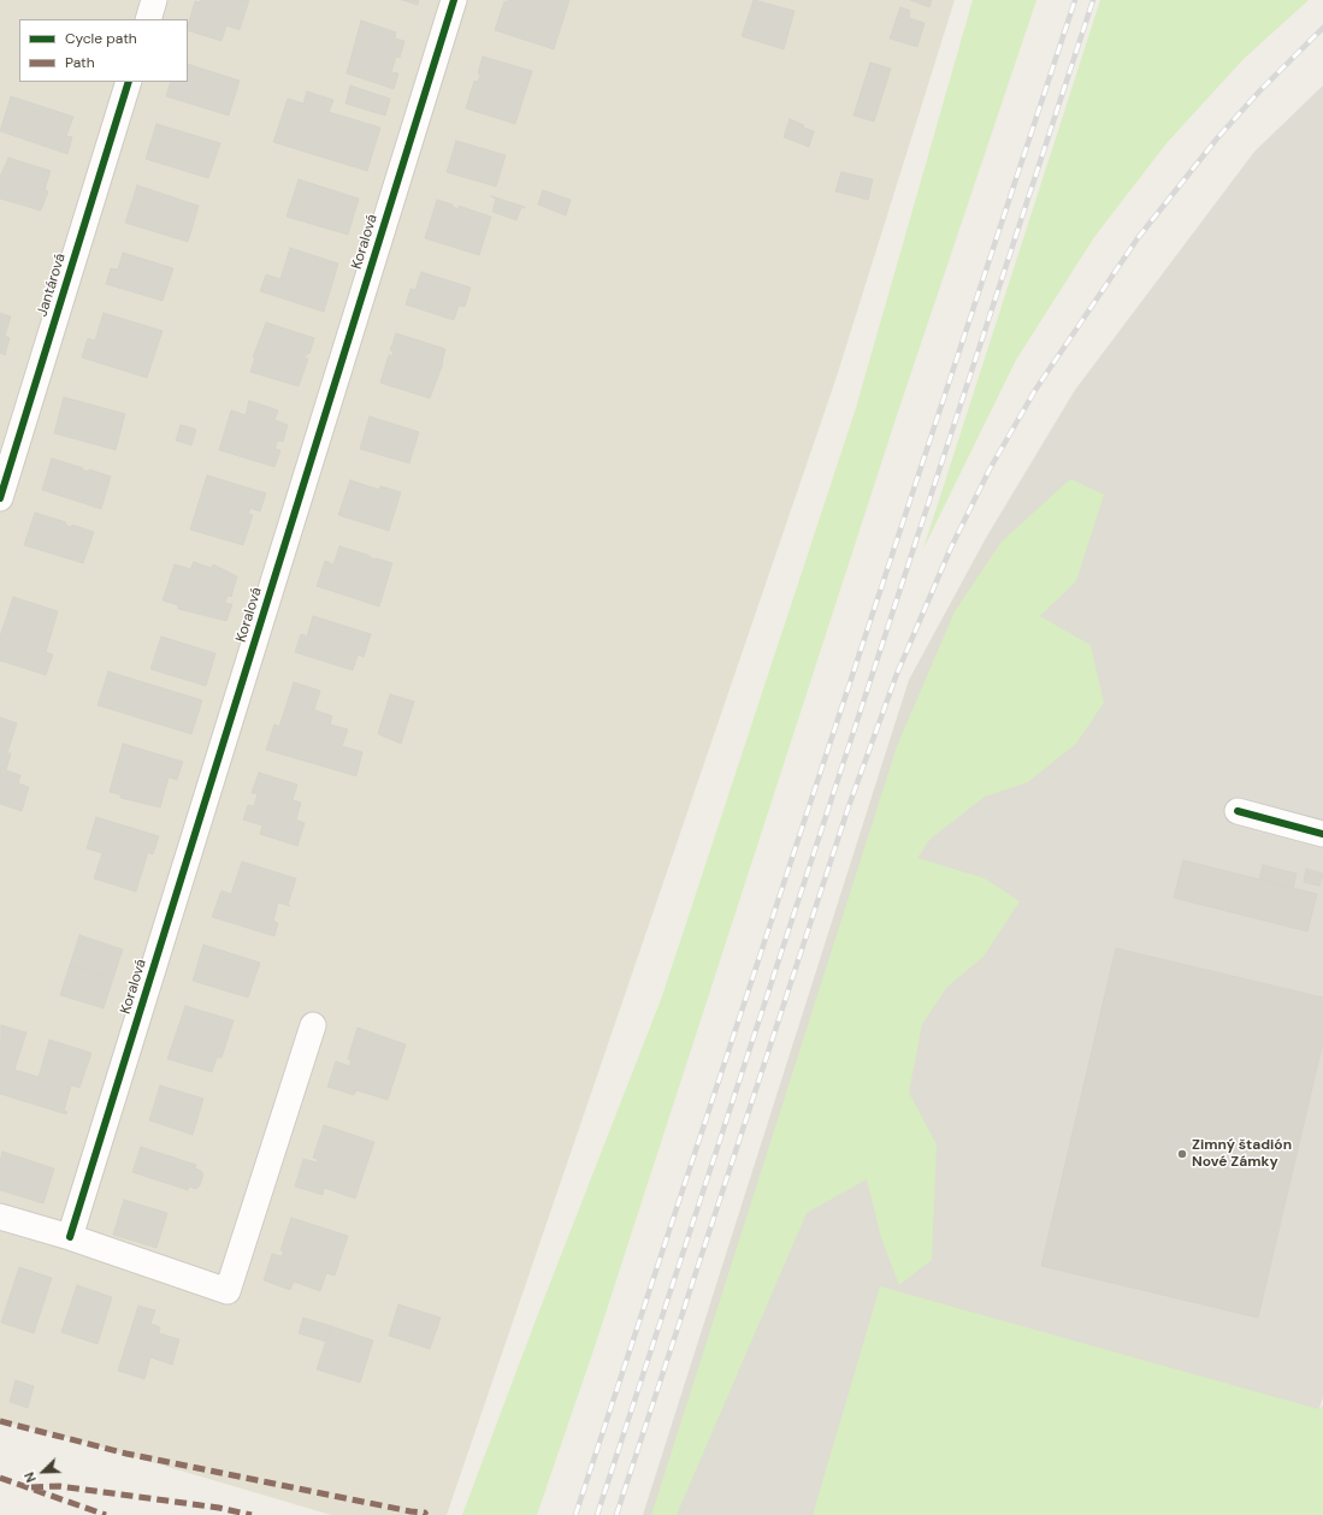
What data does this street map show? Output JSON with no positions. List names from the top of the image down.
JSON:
{
  "streets": {
    "street": ["Koralová", "Jantárová"]
  },
  "places": ["Zimný štadión Nové Zámky"],
  "legend": ["Cycle path", "Path"],
  "north": "bottom left"
}
